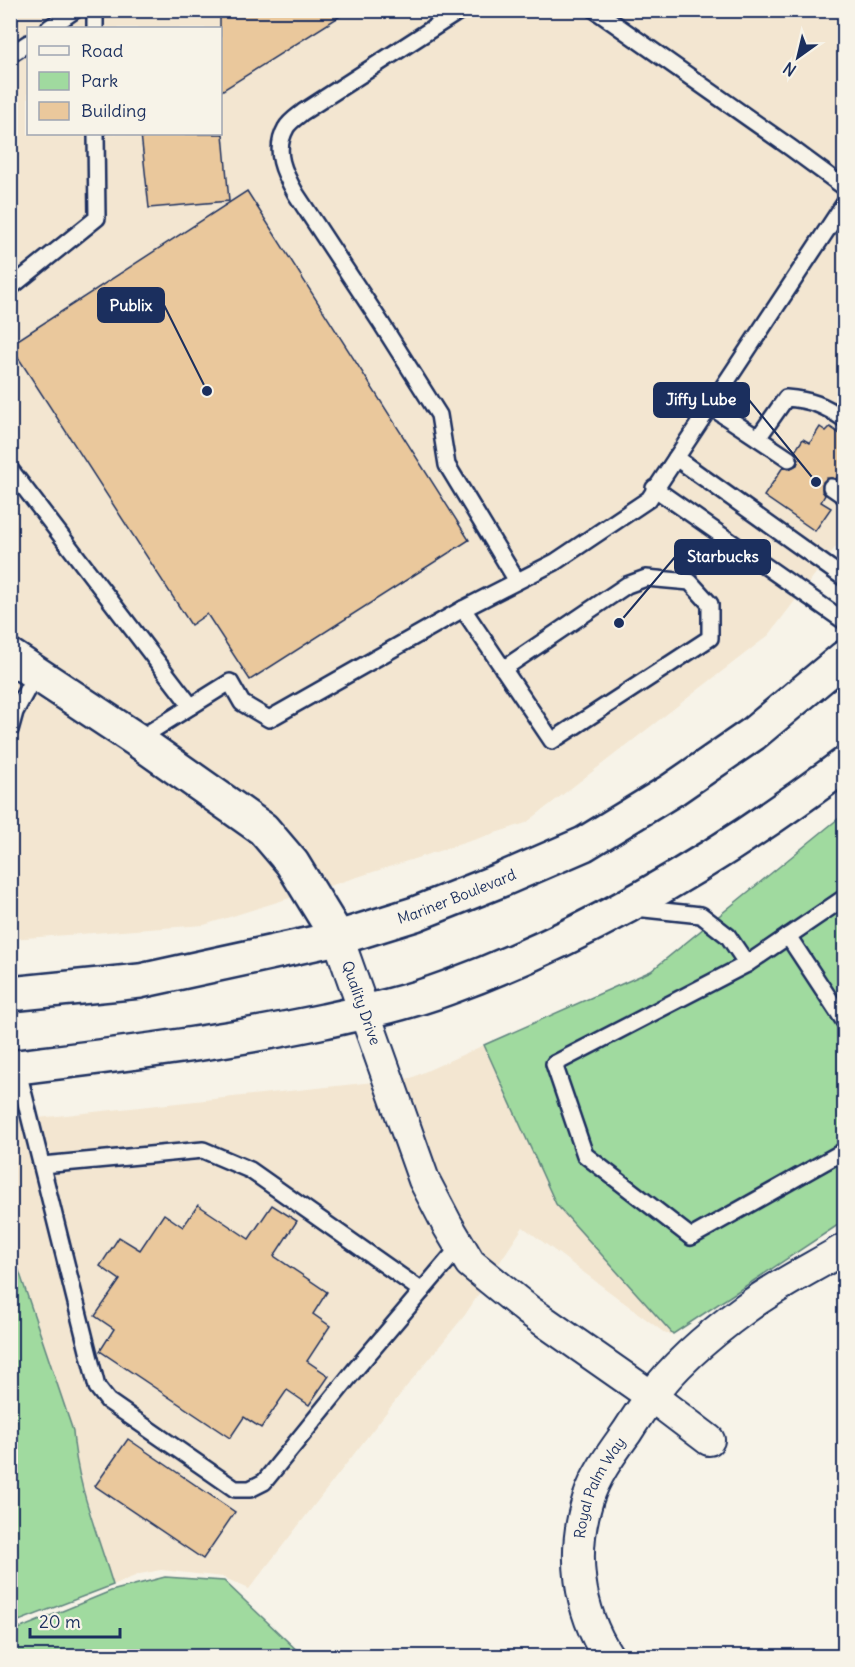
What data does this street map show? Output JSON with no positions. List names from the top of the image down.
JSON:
{
  "streets": {
    "main road": ["Mariner Boulevard", "Quality Drive"],
    "street": ["Royal Palm Way"]
  },
  "crossings": [
    ["Mariner Boulevard", "Quality Drive"],
    ["Quality Drive", "Royal Palm Way"]
  ],
  "places": ["Publix", "Jiffy Lube", "Starbucks"],
  "legend": ["Road", "Park", "Building"],
  "scale_bar": "20 m",
  "north": "bottom left"
}
